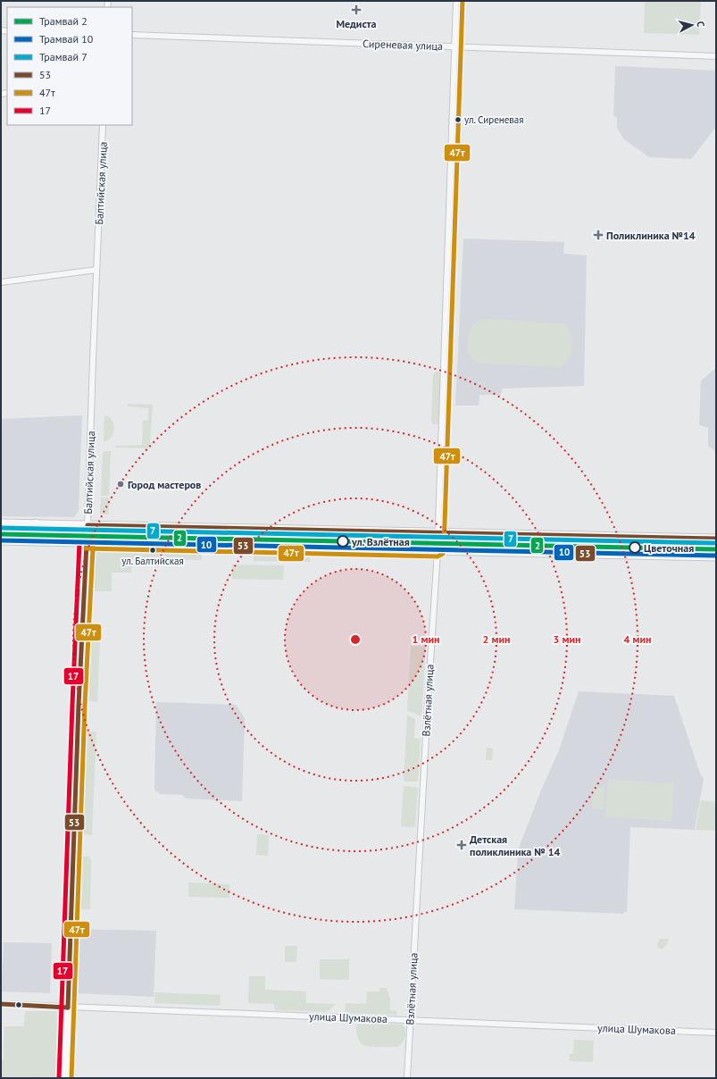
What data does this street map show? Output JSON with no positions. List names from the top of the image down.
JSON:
{
  "streets": {
    "main road": ["Балтийская улица"],
    "street": ["Сиреневая улица", "Взлётная улица", "улица Шумакова"]
  },
  "crossings": [
    ["Сиреневая улица", "Взлётная улица"],
    ["Балтийская улица", "улица Шумакова"],
    ["Взлётная улица", "улица Шумакова"]
  ],
  "places": {
    "health": ["Медиста", "Поликлиника №14", "Детская поликлиника № 14"],
    "other": [
      "ул. Сиреневая",
      "Город мастеров",
      "ул. Взлётная",
      "Цветочная",
      "ул. Балтийская"
    ]
  },
  "lines": [
    "transit line 47т",
    "transit line 53",
    "tram line 7",
    "transit line 17",
    "tram line 2",
    "tram line 10"
  ],
  "legend": [
    "Трамвай 2",
    "Трамвай 10",
    "Трамвай 7",
    "53",
    "47т",
    "17"
  ],
  "north": "right",
  "rings": [
    "1 мин",
    "2 мин",
    "3 мин",
    "4 мин"
  ]
}
